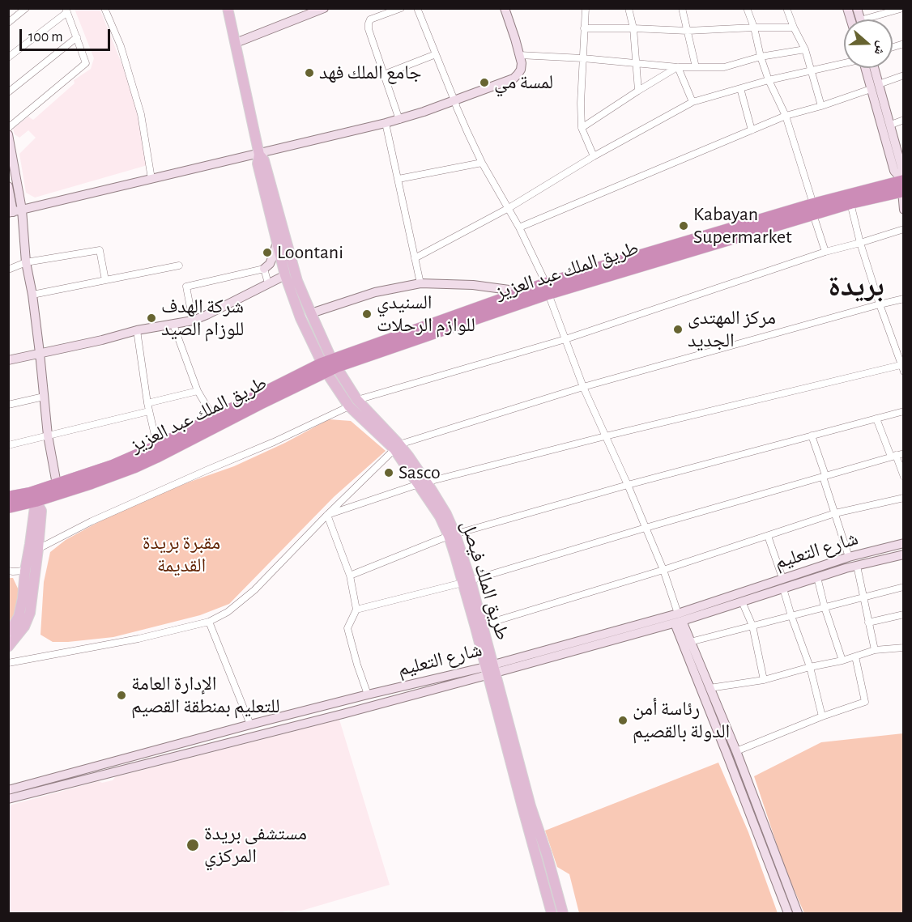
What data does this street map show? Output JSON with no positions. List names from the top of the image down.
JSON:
{
  "streets": {
    "highway": ["طريق الملك عبد العزيز"],
    "main road": ["طريق الملك فيصل"],
    "street": ["شارع التعليم"]
  },
  "crossings": [
    ["طريق الملك عبد العزيز", "طريق الملك فيصل"],
    ["شارع التعليم", "طريق الملك فيصل"]
  ],
  "districts": ["بريدة"],
  "parks": ["مقبرة بريدة القديمة"],
  "places": [
    "جامع الملك فهد",
    "لمسة مي",
    "Kabayan Supermarket",
    "Loontani",
    "السنيدي للوازم الرحلات",
    "شركة الهدف للوزام الصيد",
    "مركز المهتدى الجديد",
    "Sasco",
    "الإدارة العامة للتعليم بمنطقة القصيم",
    "رئاسة أمن الدولة بالقصيم",
    "مستشفى بريدة المركزي"
  ],
  "scale_bar": "100 m",
  "north": "right"
}
